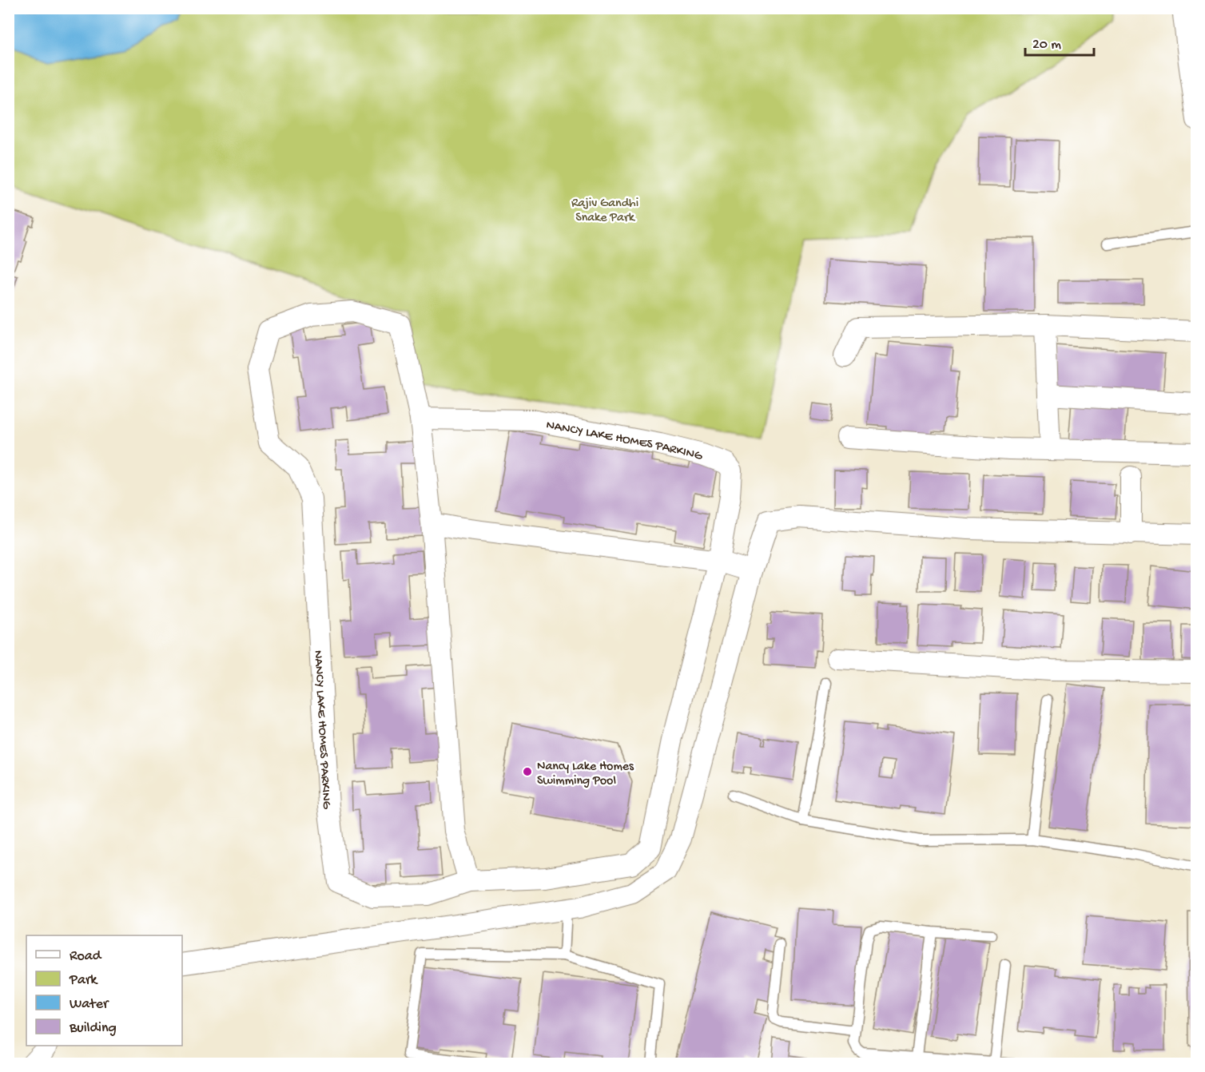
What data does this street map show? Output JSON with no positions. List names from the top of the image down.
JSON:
{
  "streets": {
    "street": ["NANCY LAKE HOMES PARKING"]
  },
  "parks": ["Rajiv Gandhi Snake Park"],
  "places": ["Nancy Lake Homes Swimming Pool"],
  "legend": [
    "Road",
    "Park",
    "Water",
    "Building"
  ],
  "scale_bar": "20 m"
}
